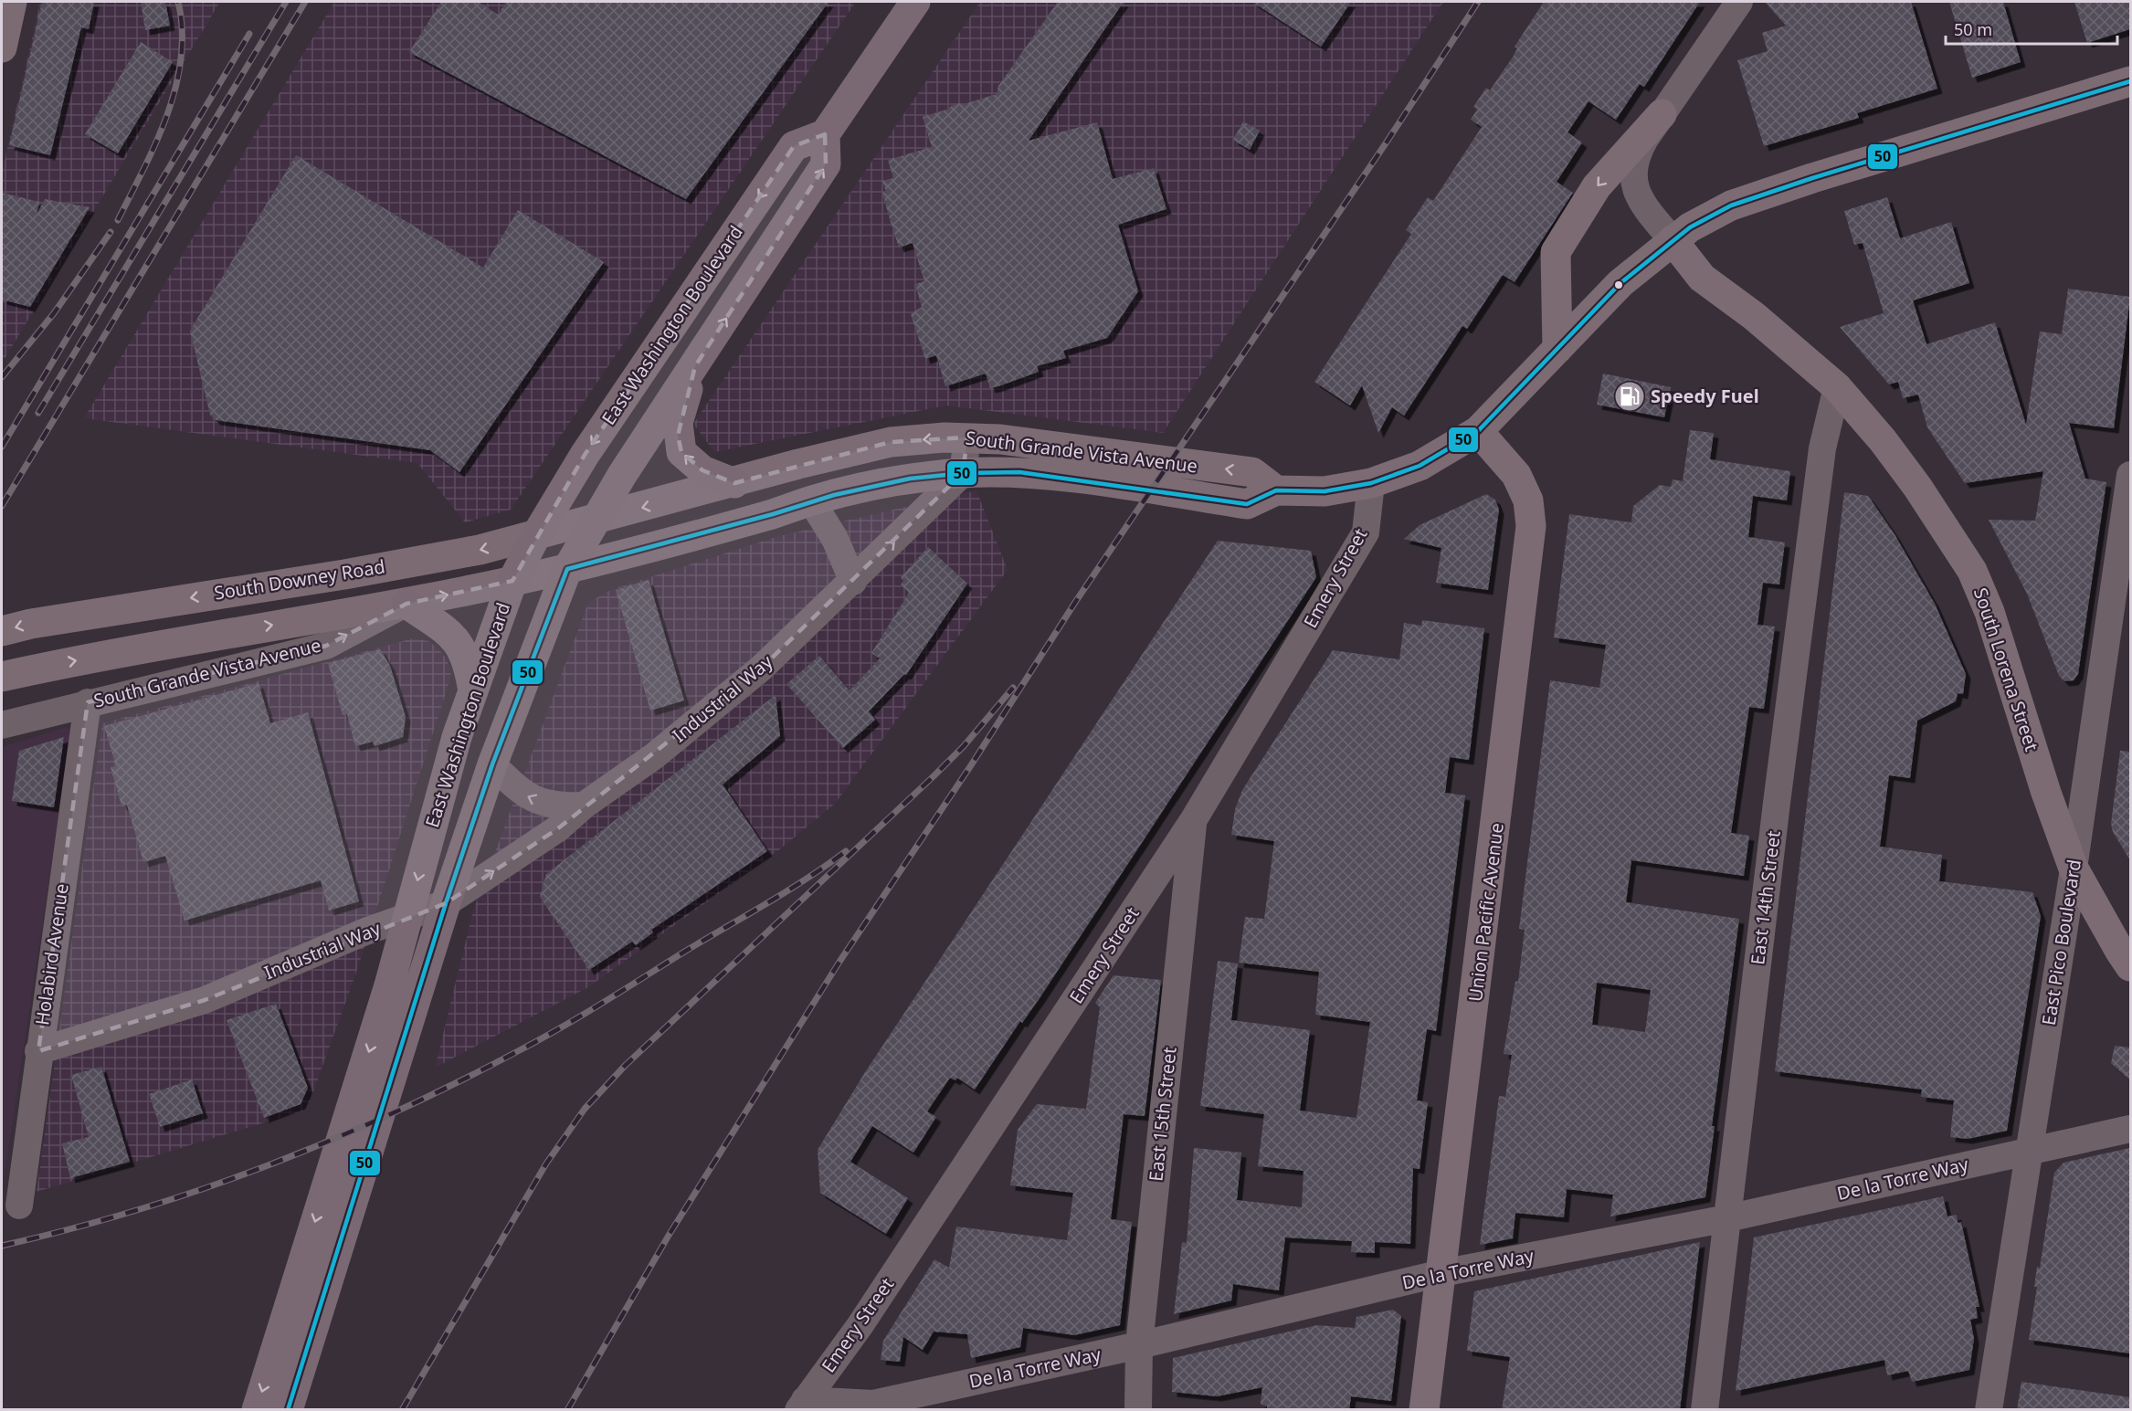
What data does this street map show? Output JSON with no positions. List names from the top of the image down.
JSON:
{
  "streets": {
    "main road": [
      "East Washington Boulevard",
      "South Grande Vista Avenue",
      "South Downey Road",
      "South Lorena Street",
      "Union Pacific Avenue"
    ],
    "street": [
      "Emery Street",
      "Industrial Way",
      "East 14th Street",
      "East Pico Boulevard",
      "Holabird Avenue",
      "East 15th Street",
      "De la Torre Way"
    ]
  },
  "crossings": [
    ["East Washington Boulevard", "South Downey Road"],
    ["East Washington Boulevard", "Industrial Way"],
    ["South Grande Vista Avenue", "Emery Street"],
    ["South Grande Vista Avenue", "South Downey Road"],
    ["South Grande Vista Avenue", "South Lorena Street"],
    ["South Grande Vista Avenue", "Industrial Way"],
    ["South Grande Vista Avenue", "Union Pacific Avenue"],
    ["South Grande Vista Avenue", "Holabird Avenue"],
    ["Emery Street", "East 15th Street"],
    ["Emery Street", "De la Torre Way"],
    ["South Lorena Street", "East 14th Street"],
    ["South Lorena Street", "East Pico Boulevard"],
    ["Industrial Way", "Holabird Avenue"],
    ["East 14th Street", "De la Torre Way"],
    ["Union Pacific Avenue", "De la Torre Way"],
    ["East Pico Boulevard", "De la Torre Way"],
    ["East 15th Street", "De la Torre Way"]
  ],
  "places": {
    "fuel station": ["Speedy Fuel"]
  },
  "lines": ["transit line 50"],
  "scale_bar": "50 m"
}
